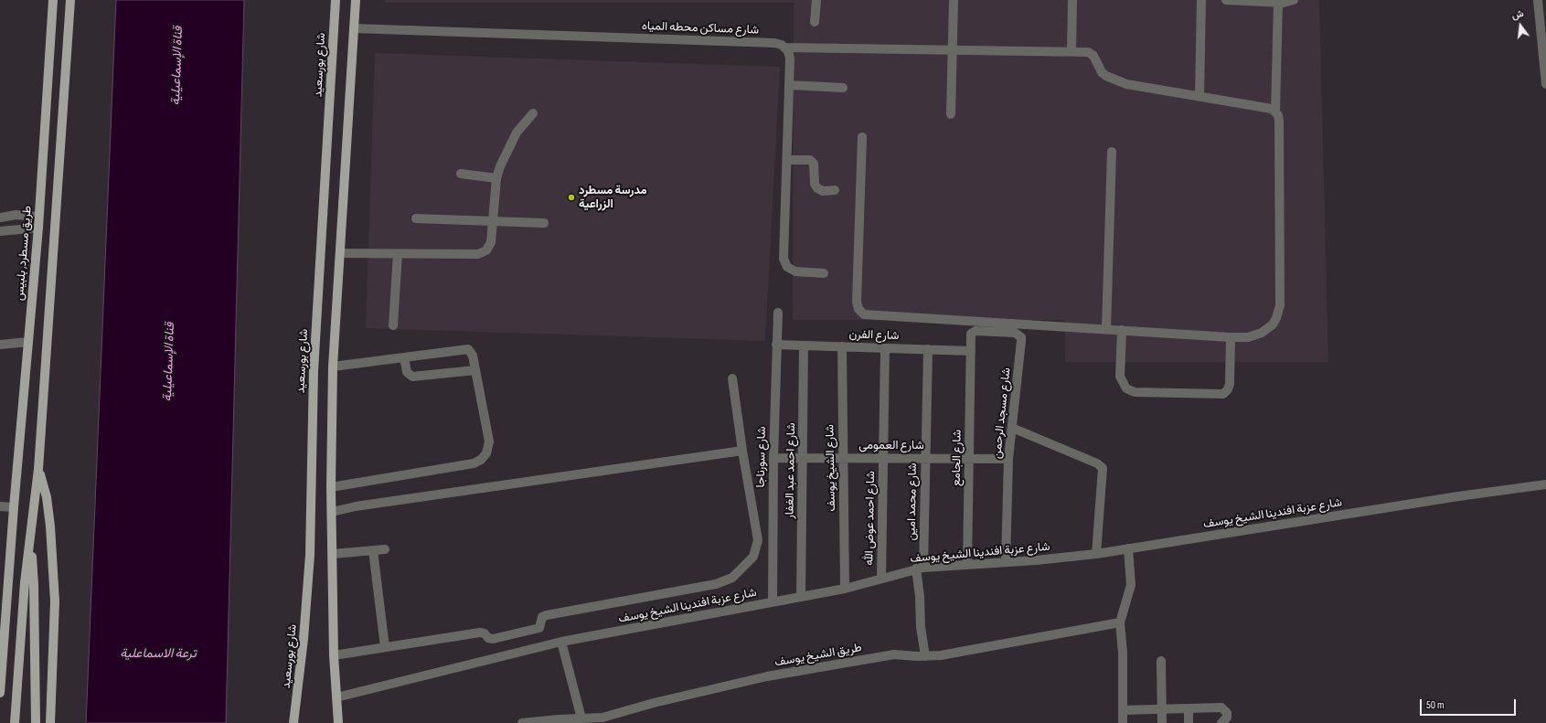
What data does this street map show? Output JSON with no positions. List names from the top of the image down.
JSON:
{
  "streets": {
    "main road": ["شارع بورسعيد", "طريق مسطرد, بلبيس"],
    "street": [
      "شارع مساكن محطه المياه",
      "شارع الفرن",
      "شارع مسجد الرحمن",
      "شارع العمومى",
      "شارع سورناجا",
      "شارع الجامع",
      "شارع الشيخ يوسف",
      "شارع احمد عبد الغفار",
      "شارع محمد امين",
      "شارع عزبة افندينا الشيخ يوسف",
      "شارع احمد عوض الله",
      "طريق الشيخ يوسف"
    ]
  },
  "crossings": [
    ["شارع الفرن", "شارع مسجد الرحمن"],
    ["شارع الفرن", "شارع سورناجا"],
    ["شارع الفرن", "شارع الجامع"],
    ["شارع الفرن", "شارع الشيخ يوسف"],
    ["شارع الفرن", "شارع احمد عبد الغفار"],
    ["شارع الفرن", "شارع محمد امين"],
    ["شارع الفرن", "شارع احمد عوض الله"],
    ["شارع مسجد الرحمن", "شارع العمومى"],
    ["شارع مسجد الرحمن", "شارع الجامع"],
    ["شارع مسجد الرحمن", "شارع عزبة افندينا الشيخ يوسف"],
    ["شارع العمومى", "شارع سورناجا"],
    ["شارع العمومى", "شارع الجامع"],
    ["شارع العمومى", "شارع الشيخ يوسف"],
    ["شارع العمومى", "شارع احمد عبد الغفار"],
    ["شارع العمومى", "شارع محمد امين"],
    ["شارع العمومى", "شارع احمد عوض الله"],
    ["شارع سورناجا", "شارع عزبة افندينا الشيخ يوسف"],
    ["شارع الجامع", "شارع عزبة افندينا الشيخ يوسف"],
    ["شارع الشيخ يوسف", "شارع عزبة افندينا الشيخ يوسف"],
    ["شارع احمد عبد الغفار", "شارع عزبة افندينا الشيخ يوسف"],
    ["شارع محمد امين", "شارع عزبة افندينا الشيخ يوسف"],
    ["شارع محمد امين", "طريق الشيخ يوسف"],
    ["شارع عزبة افندينا الشيخ يوسف", "شارع احمد عوض الله"]
  ],
  "water": ["قناة الإسماعيلية", "ترعة الاسماعلية"],
  "places": ["مدرسة مسطرد الزراعية"],
  "scale_bar": "50 m",
  "north": "top"
}
